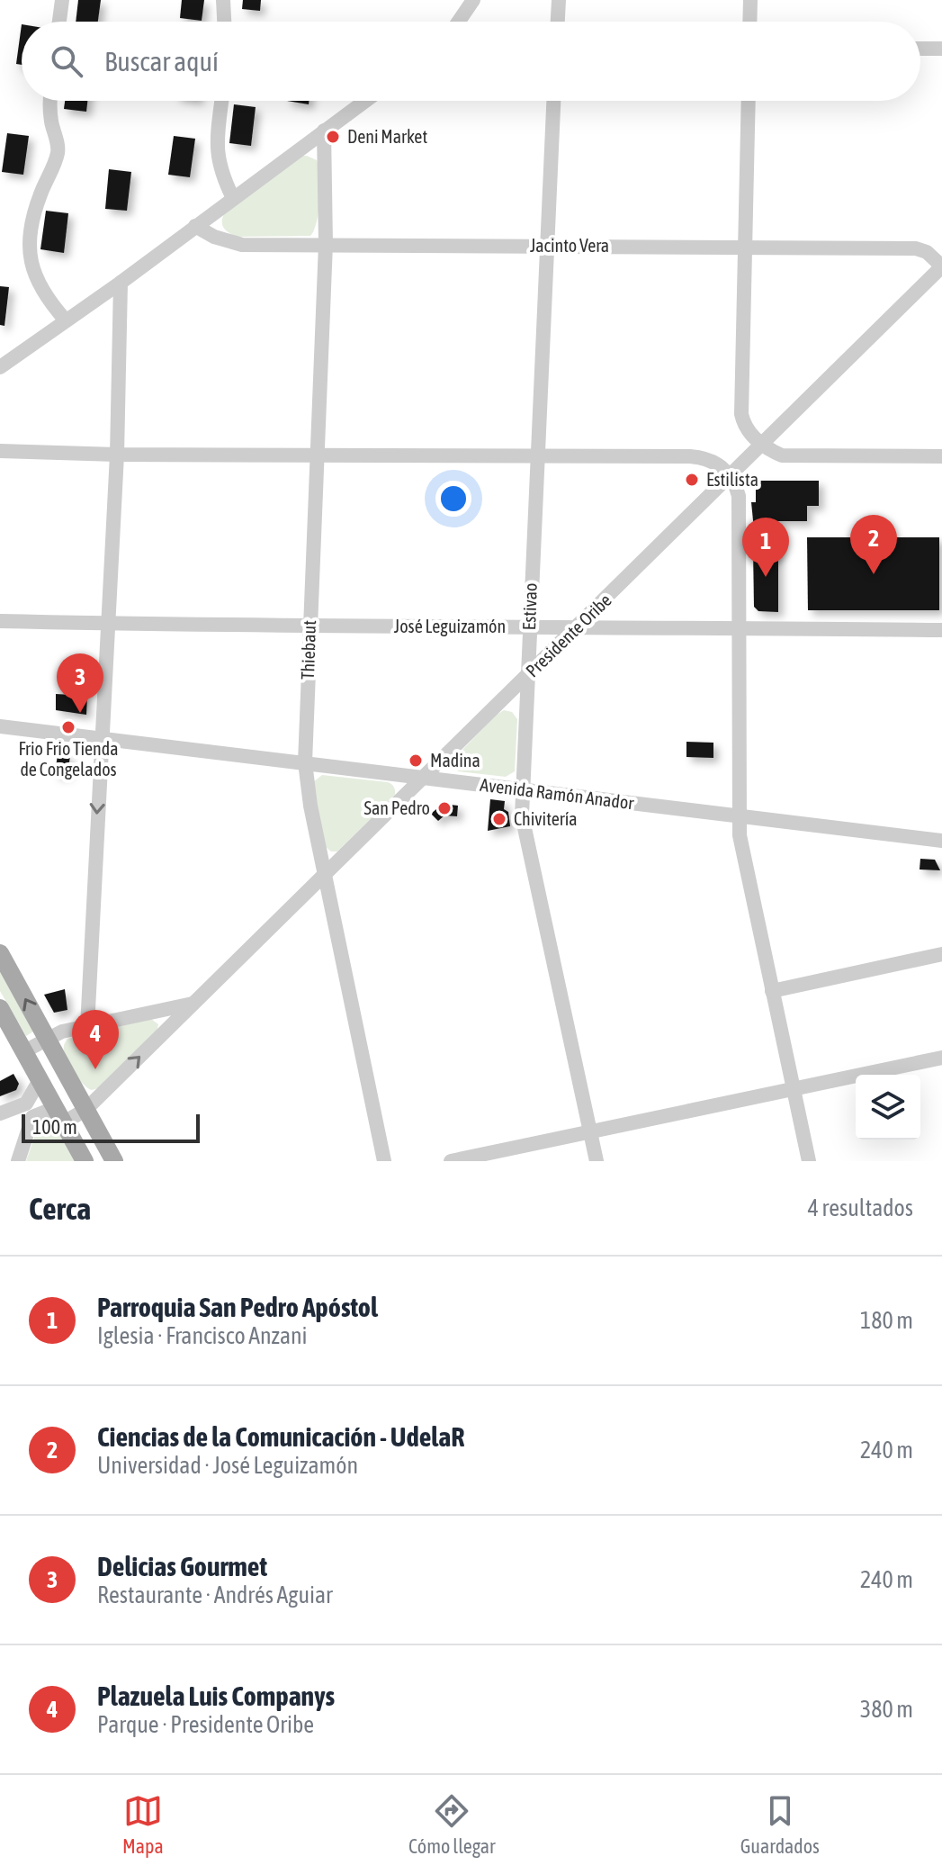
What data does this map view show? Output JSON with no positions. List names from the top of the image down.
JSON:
{
  "streets": {
    "street": [
      "Jacinto Vera",
      "Estivao",
      "José Leguizamón",
      "Presidente Oribe",
      "Thiebaut",
      "Avenida Ramón Anador"
    ]
  },
  "crossings": [
    ["Jacinto Vera", "Estivao"],
    ["Jacinto Vera", "Presidente Oribe"],
    ["Jacinto Vera", "Thiebaut"],
    ["Estivao", "José Leguizamón"],
    ["Estivao", "Presidente Oribe"],
    ["Estivao", "Avenida Ramón Anador"],
    ["José Leguizamón", "Presidente Oribe"],
    ["José Leguizamón", "Thiebaut"],
    ["Presidente Oribe", "Thiebaut"],
    ["Presidente Oribe", "Avenida Ramón Anador"],
    ["Thiebaut", "Avenida Ramón Anador"]
  ],
  "places": [
    "Deni Market",
    "Estilista",
    "Frio Frio Tienda de Congelados",
    "Madina",
    "San Pedro",
    "Chivitería"
  ],
  "scale_bar": "100 m",
  "page": {
    "search": "Buscar aquí",
    "pins": [
      "2",
      "1",
      "3",
      "4"
    ],
    "scale": "100 m",
    "heading": ["Cerca", "4 resultados"],
    "list": [
      {
        "mark": "1",
        "name": "Parroquia San Pedro Apóstol",
        "note": "Iglesia · Francisco Anzani",
        "value": "180 m"
      },
      {
        "mark": "2",
        "name": "Ciencias de la Comunicación - UdelaR",
        "note": "Universidad · José Leguizamón",
        "value": "240 m"
      },
      {
        "mark": "3",
        "name": "Delicias Gourmet",
        "note": "Restaurante · Andrés Aguiar",
        "value": "240 m"
      },
      {
        "mark": "4",
        "name": "Plazuela Luis Companys",
        "note": "Parque · Presidente Oribe",
        "value": "380 m"
      }
    ],
    "nav": ["Mapa", "Cómo llegar", "Guardados"]
  }
}
